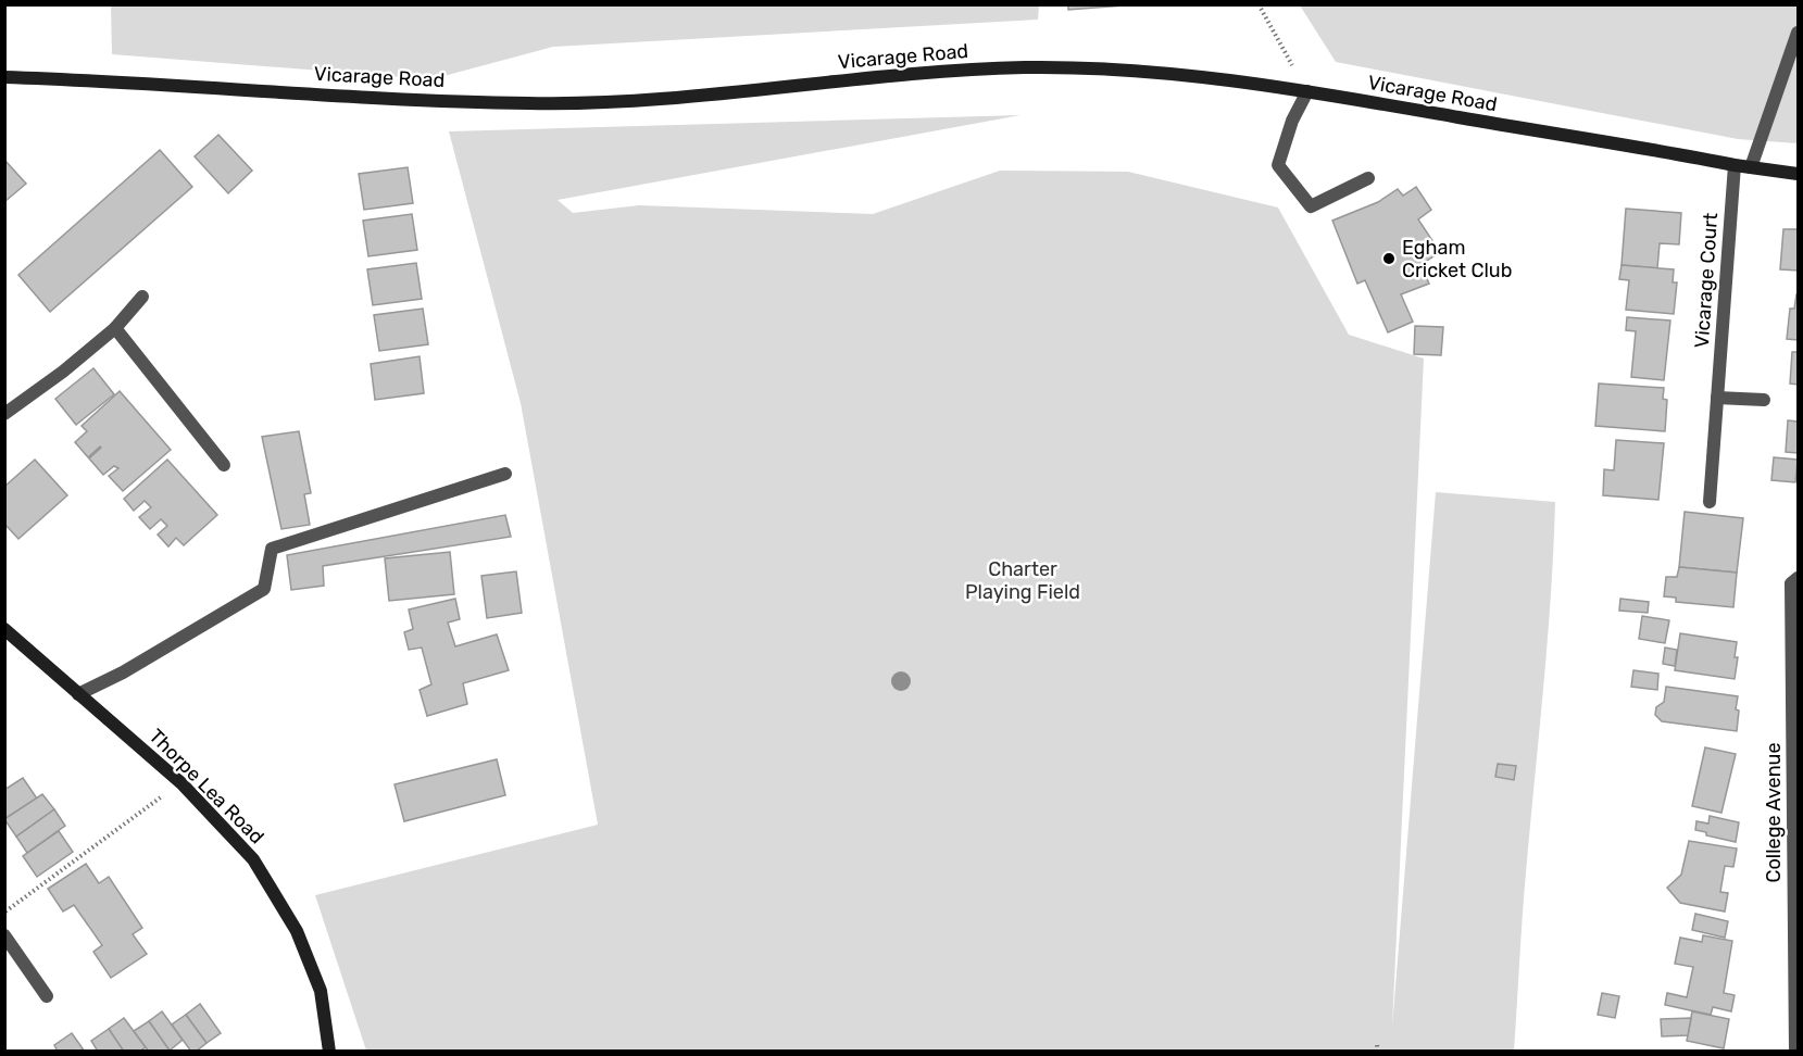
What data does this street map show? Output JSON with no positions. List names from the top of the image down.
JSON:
{
  "streets": {
    "main road": ["Vicarage Road", "Thorpe Lea Road"],
    "street": ["Vicarage Court", "College Avenue"]
  },
  "crossings": [
    ["Vicarage Road", "Vicarage Court"]
  ],
  "parks": ["Charter Playing Field"],
  "places": ["Egham Cricket Club"]
}
